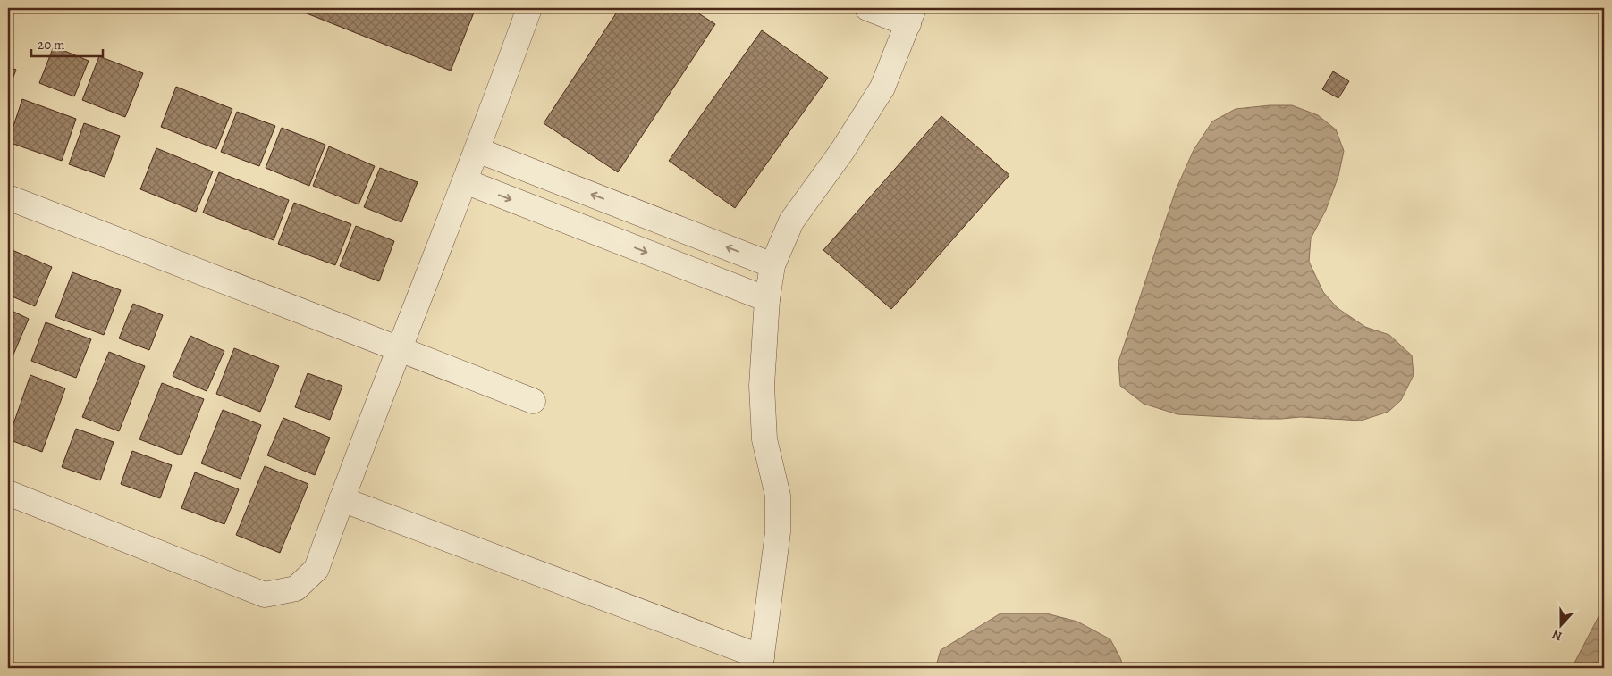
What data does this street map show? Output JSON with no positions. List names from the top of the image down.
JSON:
{
  "scale_bar": "20 m",
  "north": "bottom"
}
